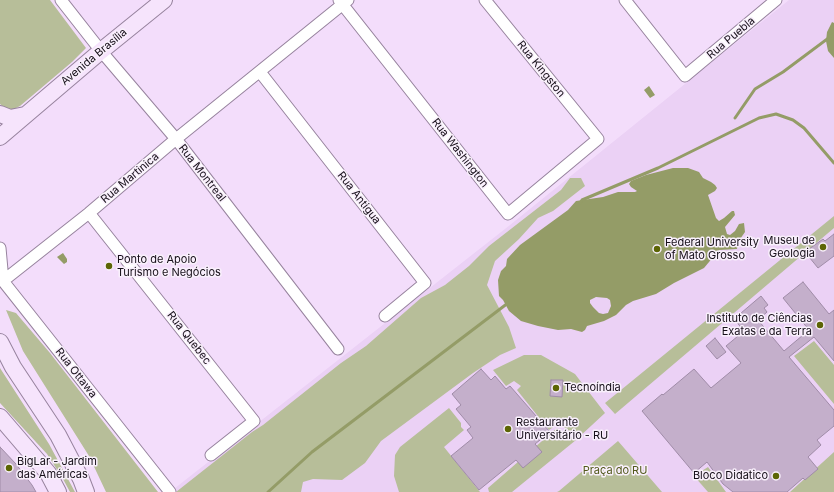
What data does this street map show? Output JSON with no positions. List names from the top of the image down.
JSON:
{
  "streets": {
    "main road": ["Avenida Brasília"],
    "street": [
      "Rua Puebla",
      "Rua Kingston",
      "Rua Washington",
      "Rua Montreal",
      "Rua Martinica",
      "Rua Antigua",
      "Rua Quebec",
      "Rua Ottawa"
    ]
  },
  "crossings": [
    ["Avenida Brasília", "Rua Montreal"],
    ["Rua Kingston", "Rua Washington"],
    ["Rua Washington", "Rua Martinica"],
    ["Rua Montreal", "Rua Martinica"],
    ["Rua Martinica", "Rua Antigua"],
    ["Rua Martinica", "Rua Quebec"],
    ["Rua Martinica", "Rua Ottawa"]
  ],
  "parks": ["Praça do RU"],
  "places": [
    "Museu de Geologia",
    "Federal University of Mato Grosso",
    "Ponto de Apoio Turismo e Negócios",
    "Instituto de Ciências Exatas e da Terra",
    "Tecnoíndia",
    "Restaurante Universitário - RU",
    "BigLar - Jardim das Américas",
    "Bloco Didatico"
  ]
}
